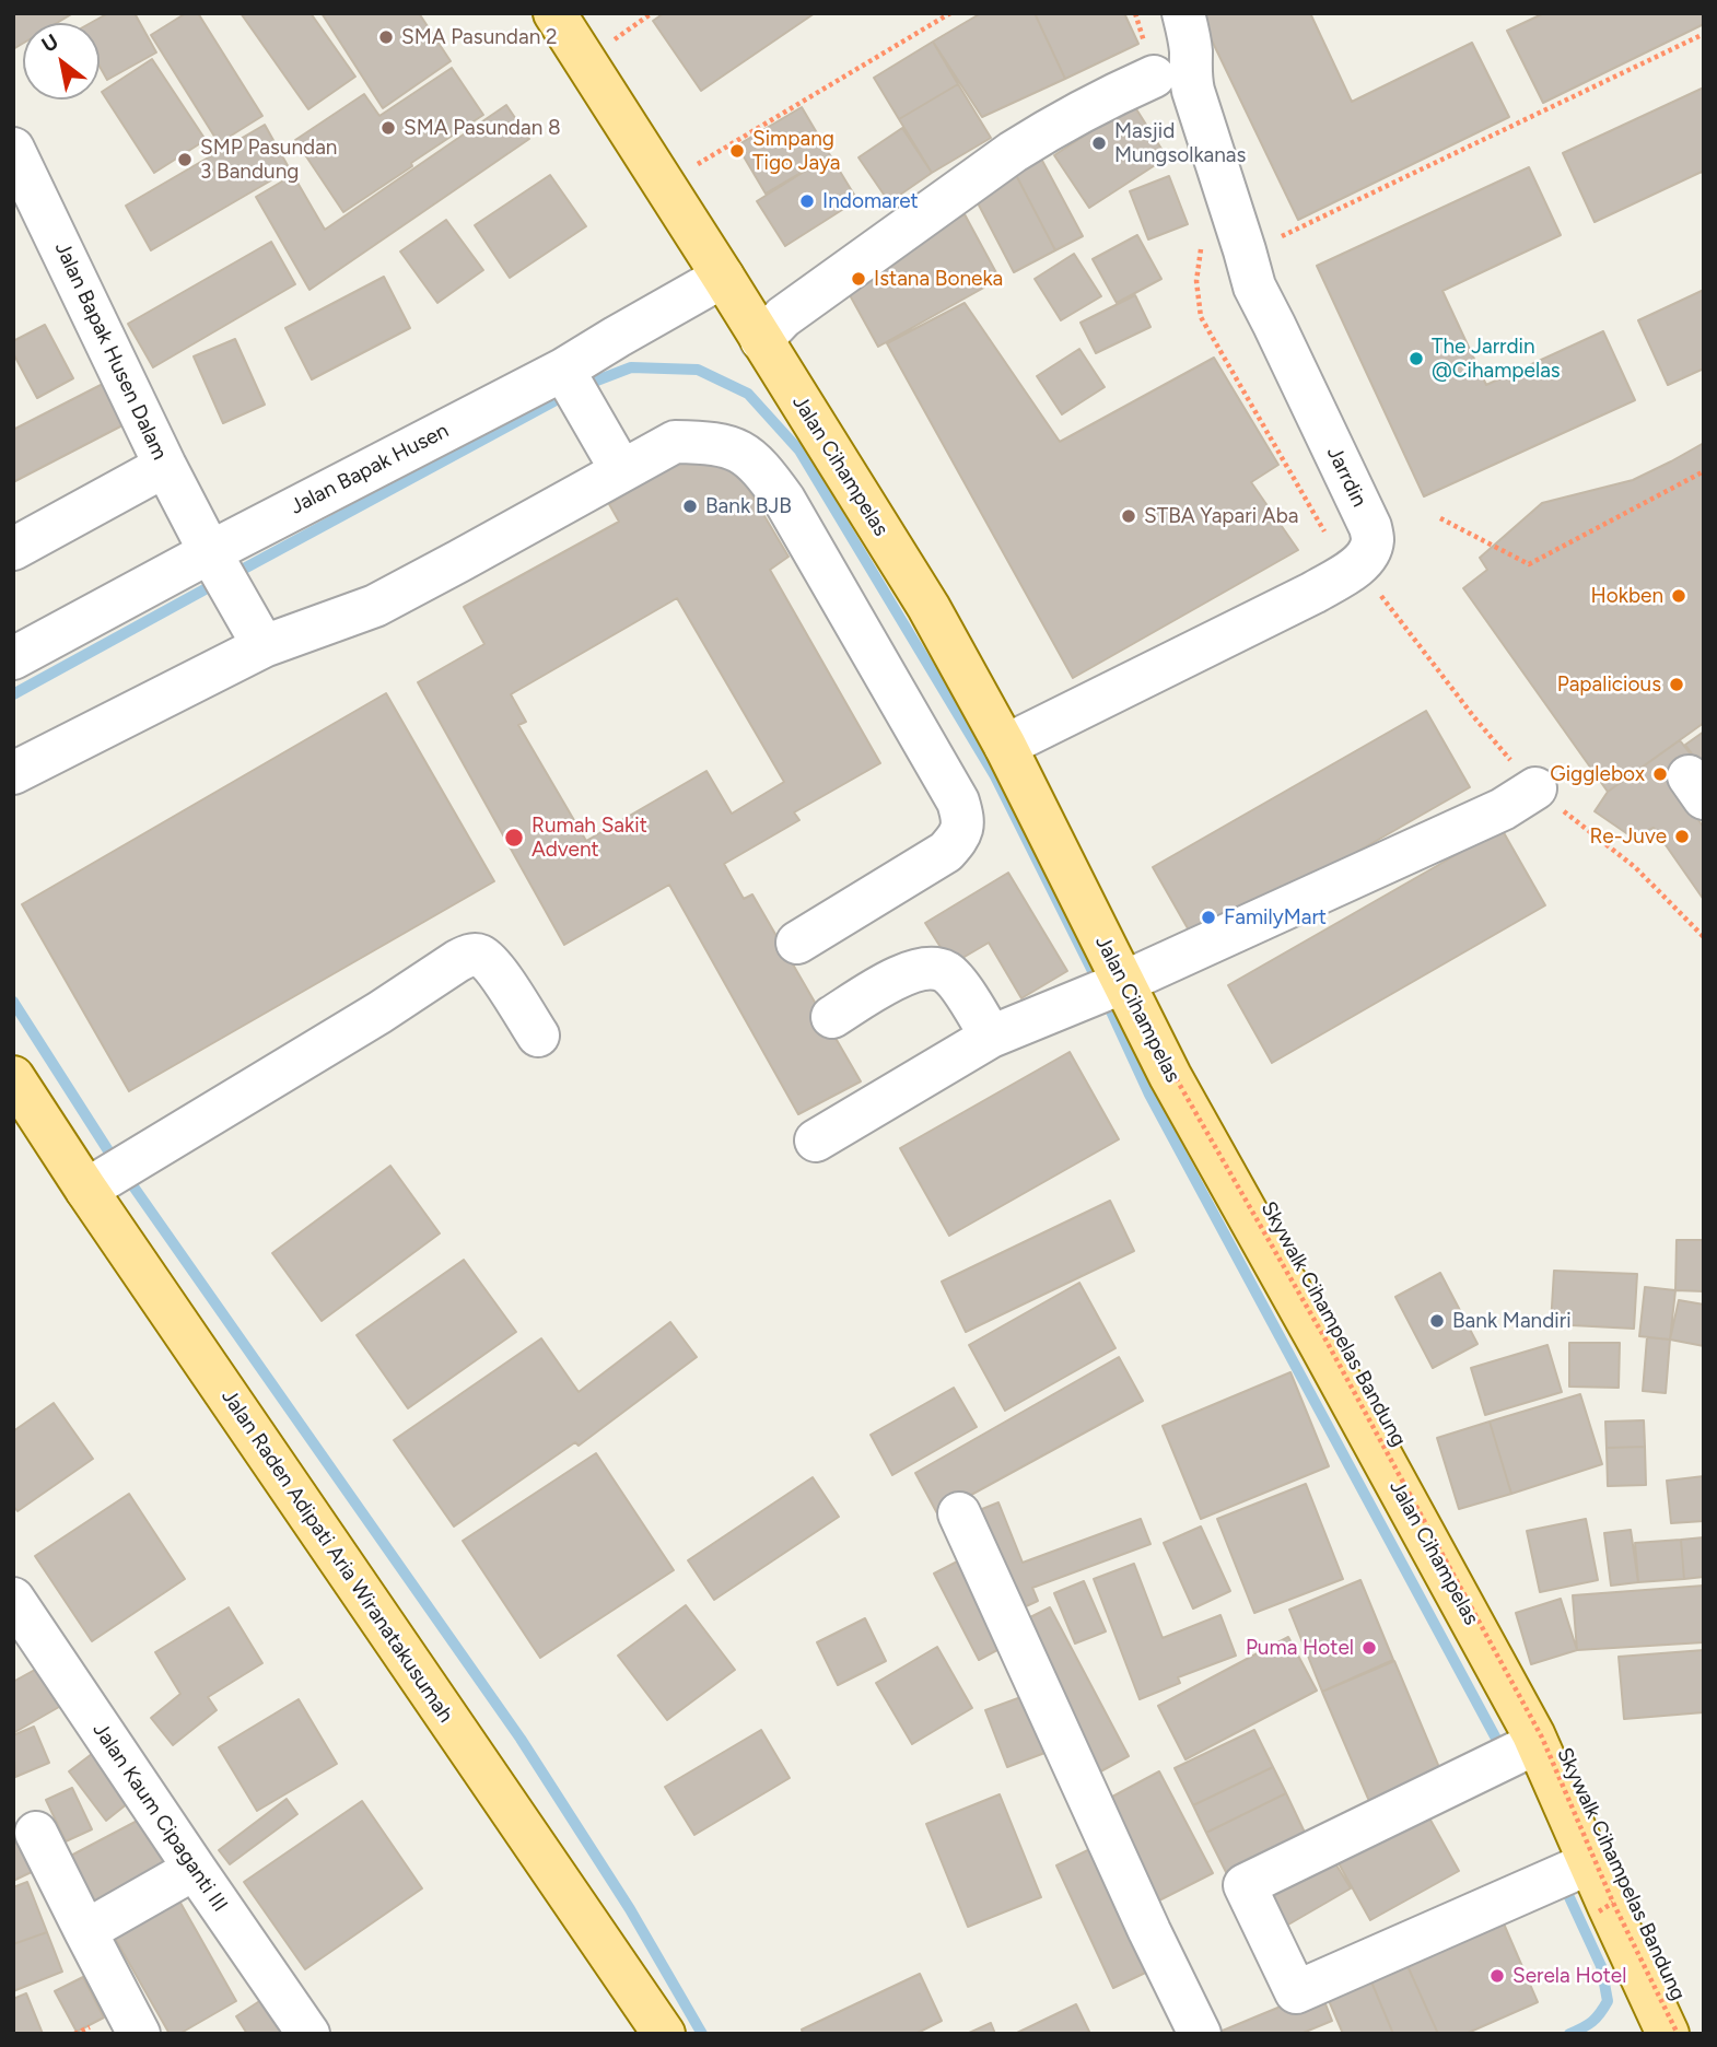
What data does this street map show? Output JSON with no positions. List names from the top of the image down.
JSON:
{
  "streets": {
    "main road": ["Jalan Cihampelas", "Jalan Raden Adipati Aria Wiranatakusumah"],
    "street": [
      "Jalan Bapak Husen Dalam",
      "Jalan Bapak Husen",
      "Jarrdin",
      "Jalan Kaum Cipaganti III"
    ],
    "path": ["Skywalk Cihampelas Bandung"]
  },
  "crossings": [
    ["Jalan Bapak Husen Dalam", "Jalan Bapak Husen"],
    ["Jalan Cihampelas", "Jalan Bapak Husen"],
    ["Jalan Cihampelas", "Jarrdin"]
  ],
  "places": [
    "SMA Pasundan 2",
    "SMA Pasundan 8",
    "Masjid Mungsolkanas",
    "Simpang Tigo Jaya",
    "SMP Pasundan 3 Bandung",
    "Indomaret",
    "Istana Boneka",
    "The Jarrdin @Cihampelas",
    "Bank BJB",
    "STBA Yapari Aba",
    "Hokben",
    "Papalicious",
    "Gigglebox",
    "Re-Juve",
    "Rumah Sakit Advent",
    "FamilyMart",
    "Bank Mandiri",
    "Puma Hotel",
    "Serela Hotel"
  ],
  "north": "top left"
}
